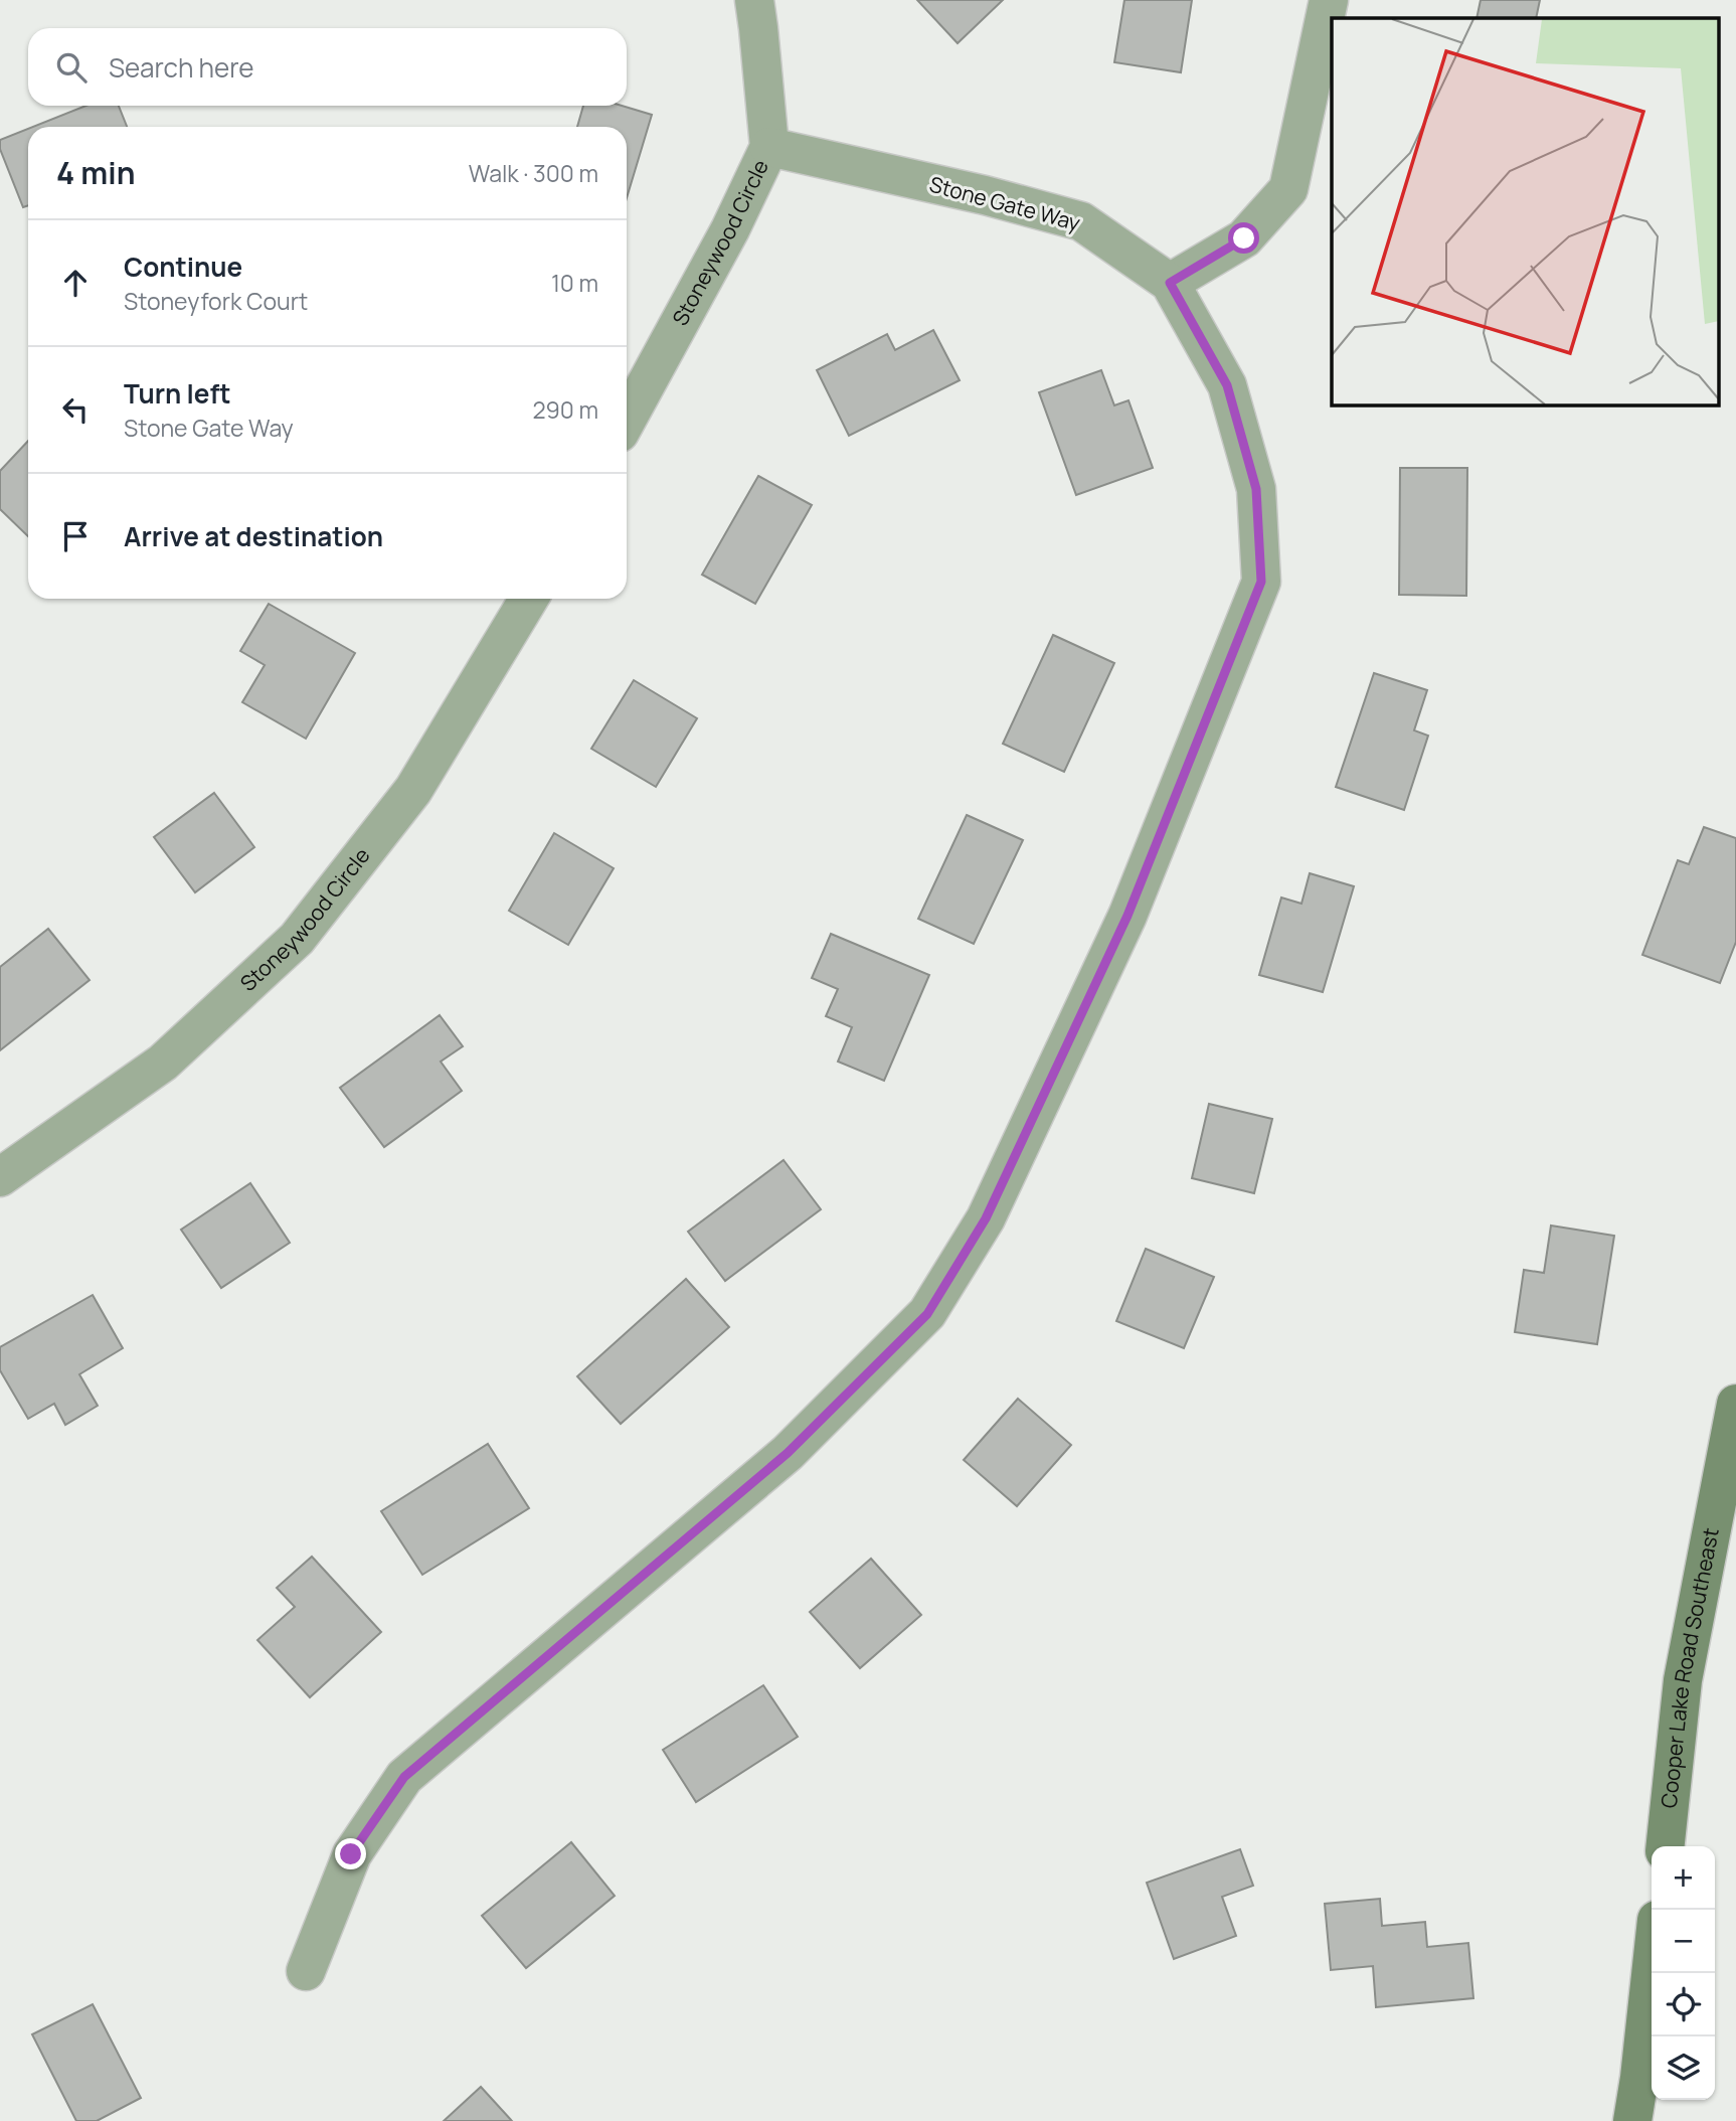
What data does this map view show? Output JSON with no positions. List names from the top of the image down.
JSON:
{
  "streets": {
    "street": ["Stone Gate Way", "Stoneywood Circle", "Cooper Lake Road Southeast"]
  },
  "crossings": [
    ["Stone Gate Way", "Stoneywood Circle"]
  ],
  "page": {
    "search": "Search here",
    "heading": ["4 min", "Walk · 300 m"],
    "list": [
      ["Continue", "Stoneyfork Court", "10 m"],
      ["Turn left", "Stone Gate Way", "290 m"],
      "Arrive at destination"
    ],
    "map_buttons": ["+", "−"]
  }
}
